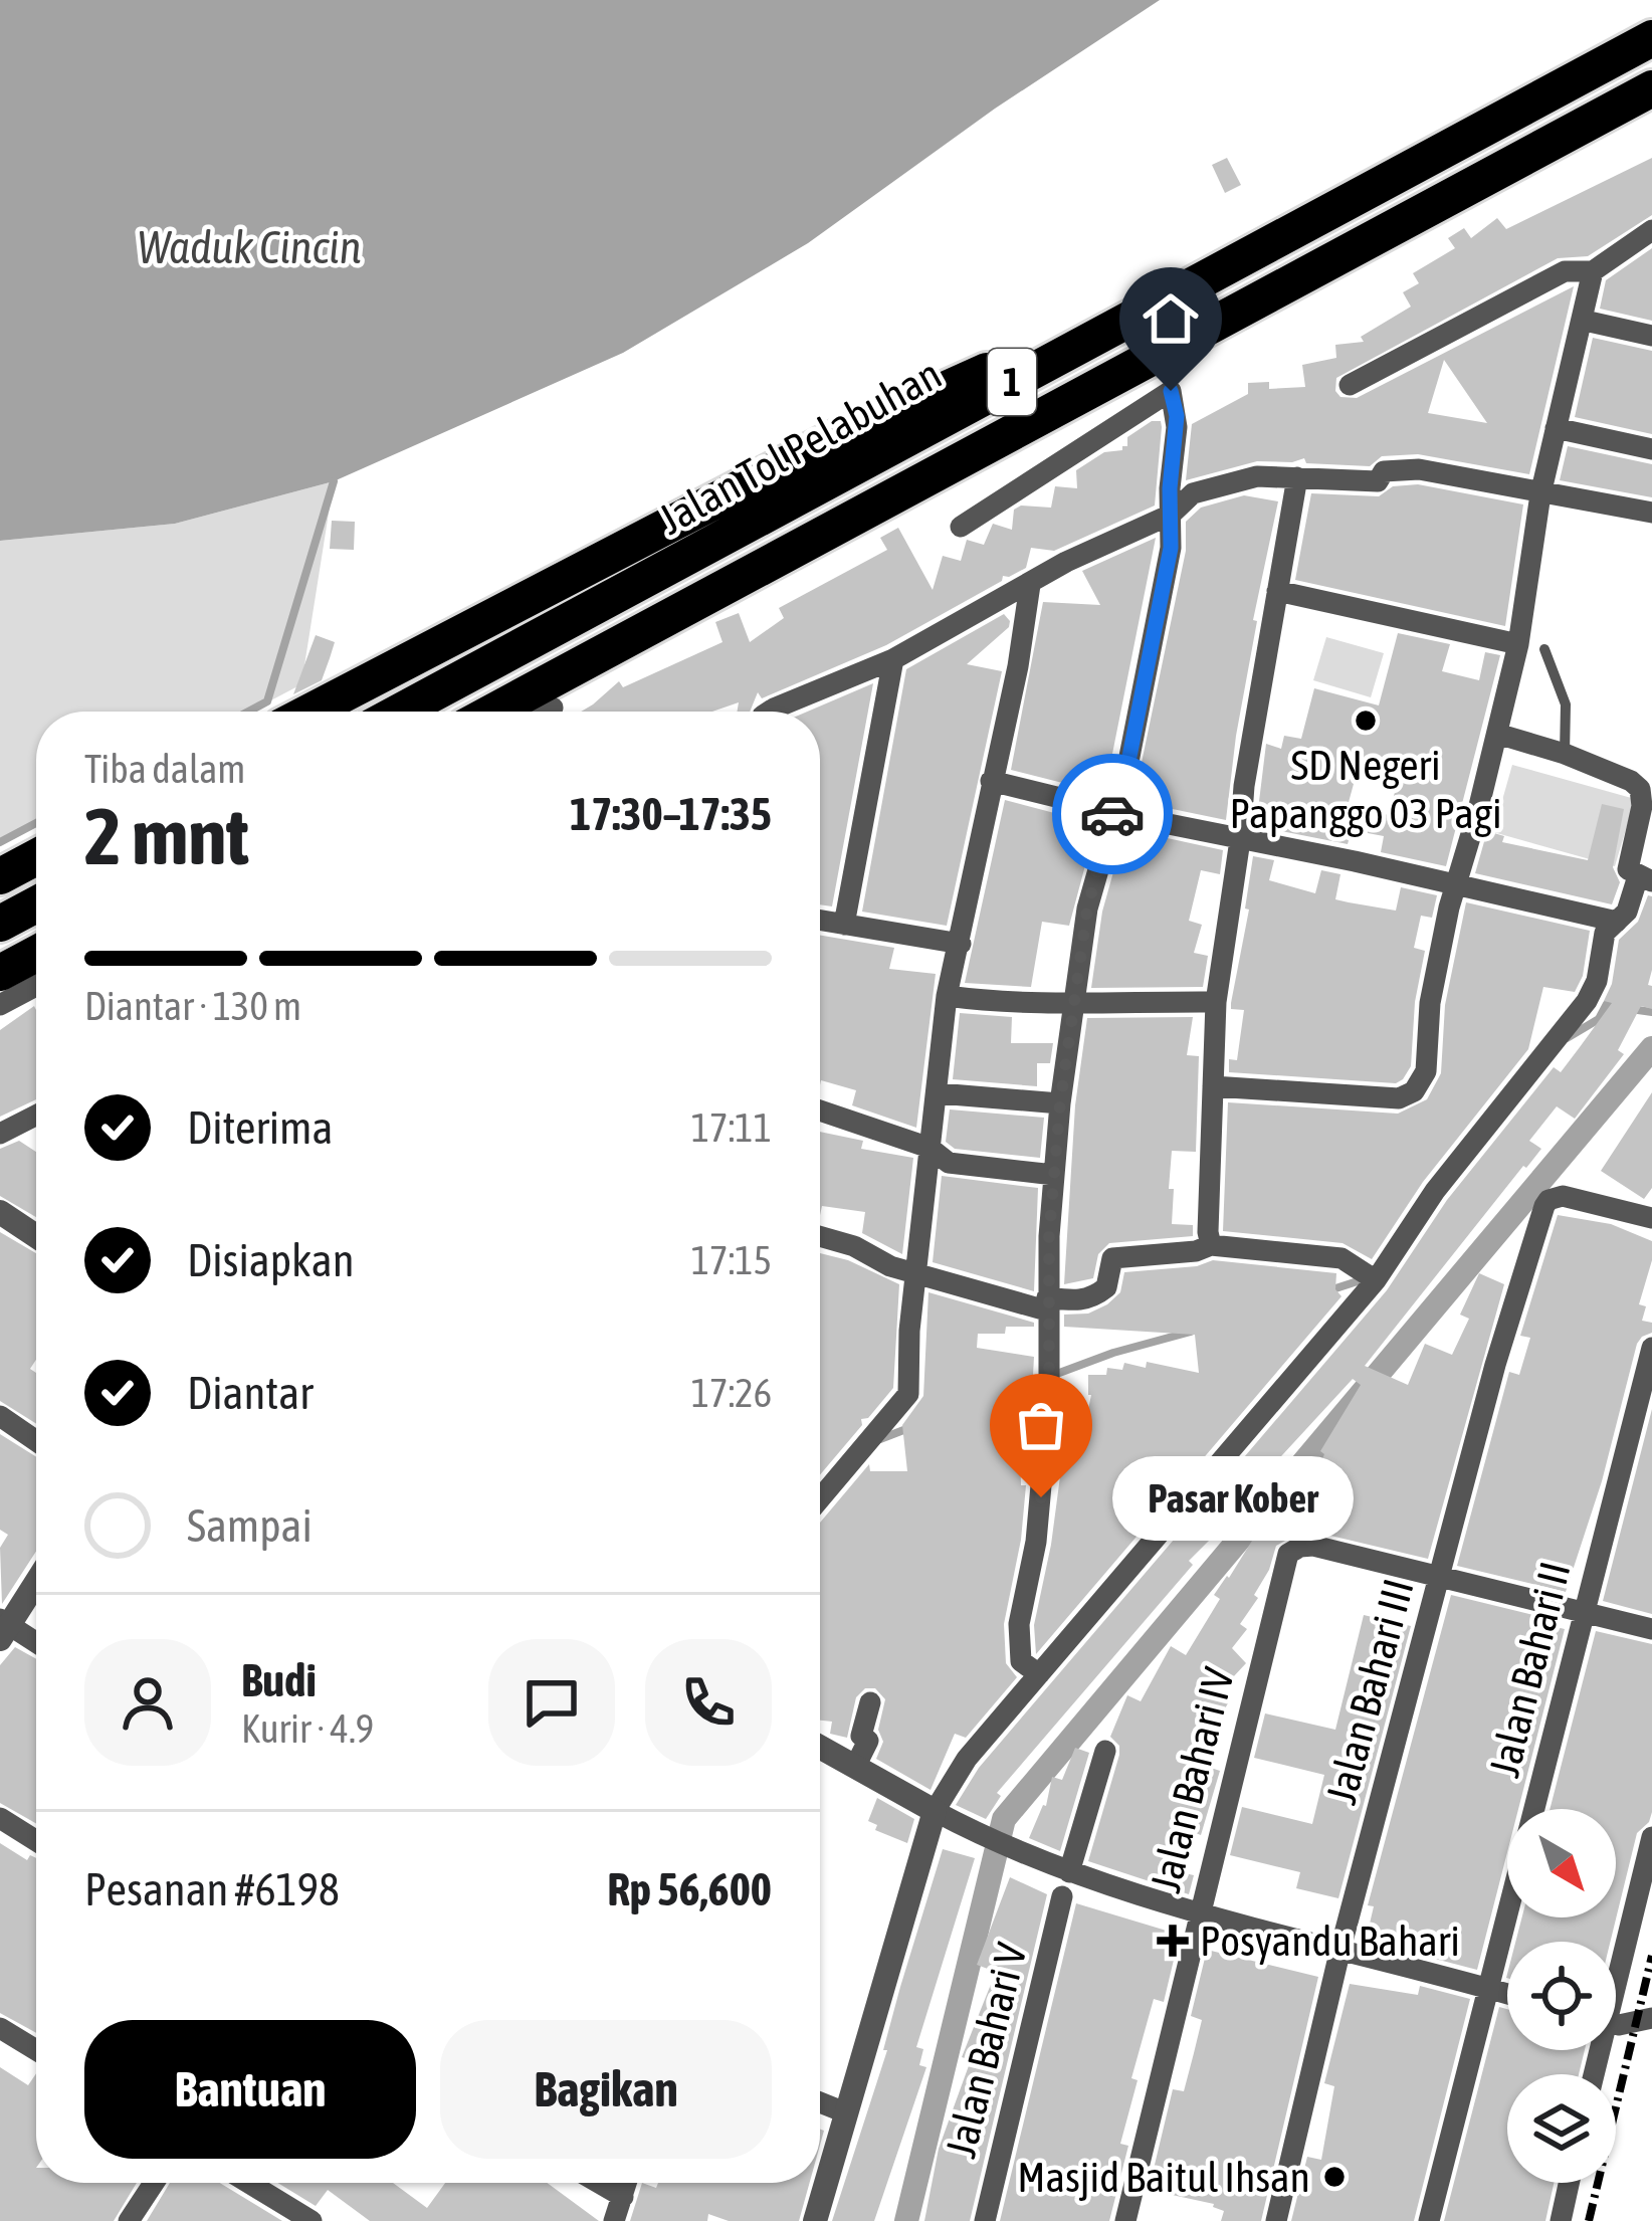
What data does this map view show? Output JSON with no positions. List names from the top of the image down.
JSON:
{
  "streets": {
    "highway": ["1", "Jalan Tol Pelabuhan"],
    "street": [
      "Jalan Bahari II",
      "Jalan Bahari III",
      "Jalan Bahari IV",
      "Jalan Bahari V"
    ]
  },
  "crossings": [
    ["Jalan Bahari III", "Jalan Bahari IV"]
  ],
  "water": ["Waduk Cincin"],
  "places": {
    "other": ["SD Negeri Papanggo 03 Pagi", "Pasar Kober", "Masjid Baitul Ihsan"],
    "health": ["Posyandu Bahari"]
  },
  "north": "bottom right",
  "page": {
    "heading": ["2 mnt", "Tiba dalam", "17:30–17:35"],
    "panel": [
      "Budi",
      "Kurir · 4.9",
      "Pesanan #6198",
      "Rp 56,600"
    ],
    "bar": "Diantar · 130 m",
    "list": [
      ["Diterima", "17:11"],
      ["Disiapkan", "17:15"],
      ["Diantar", "17:26"],
      "Sampai"
    ],
    "bubble": "Pasar Kober",
    "buttons": ["Bantuan", "Bagikan"]
  }
}
